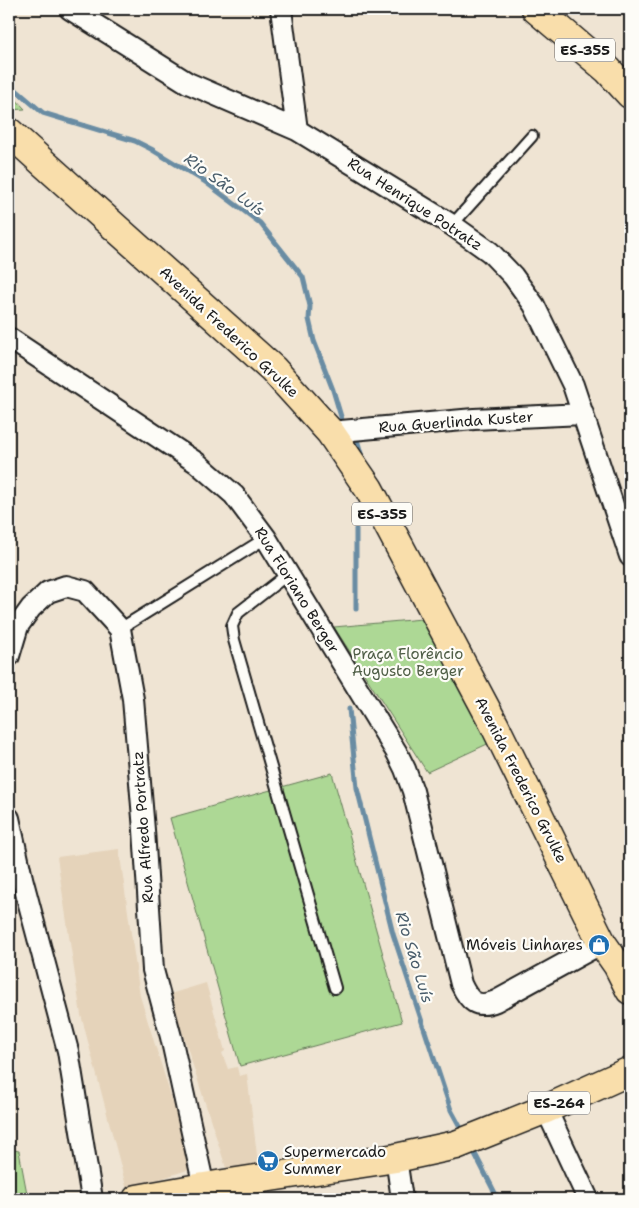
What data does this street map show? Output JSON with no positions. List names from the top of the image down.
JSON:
{
  "streets": {
    "main road": ["ES-355", "Avenida Frederico Grulke", "ES-264"],
    "street": [
      "Rua Henrique Potratz",
      "Rua Guerlinda Kuster",
      "Rua Floriano Berger",
      "Rua Alfredo Portratz"
    ]
  },
  "crossings": [
    ["Rua Henrique Potratz", "Rua Guerlinda Kuster"],
    ["Avenida Frederico Grulke", "Rua Guerlinda Kuster"],
    ["Avenida Frederico Grulke", "Rua Floriano Berger"],
    ["Rua Alfredo Portratz", "ES-264"]
  ],
  "water": ["Rio São Luís"],
  "parks": ["Praça Florêncio Augusto Berger"],
  "places": {
    "shop": ["Móveis Linhares"],
    "supermarket": ["Supermercado Summer"]
  }
}
